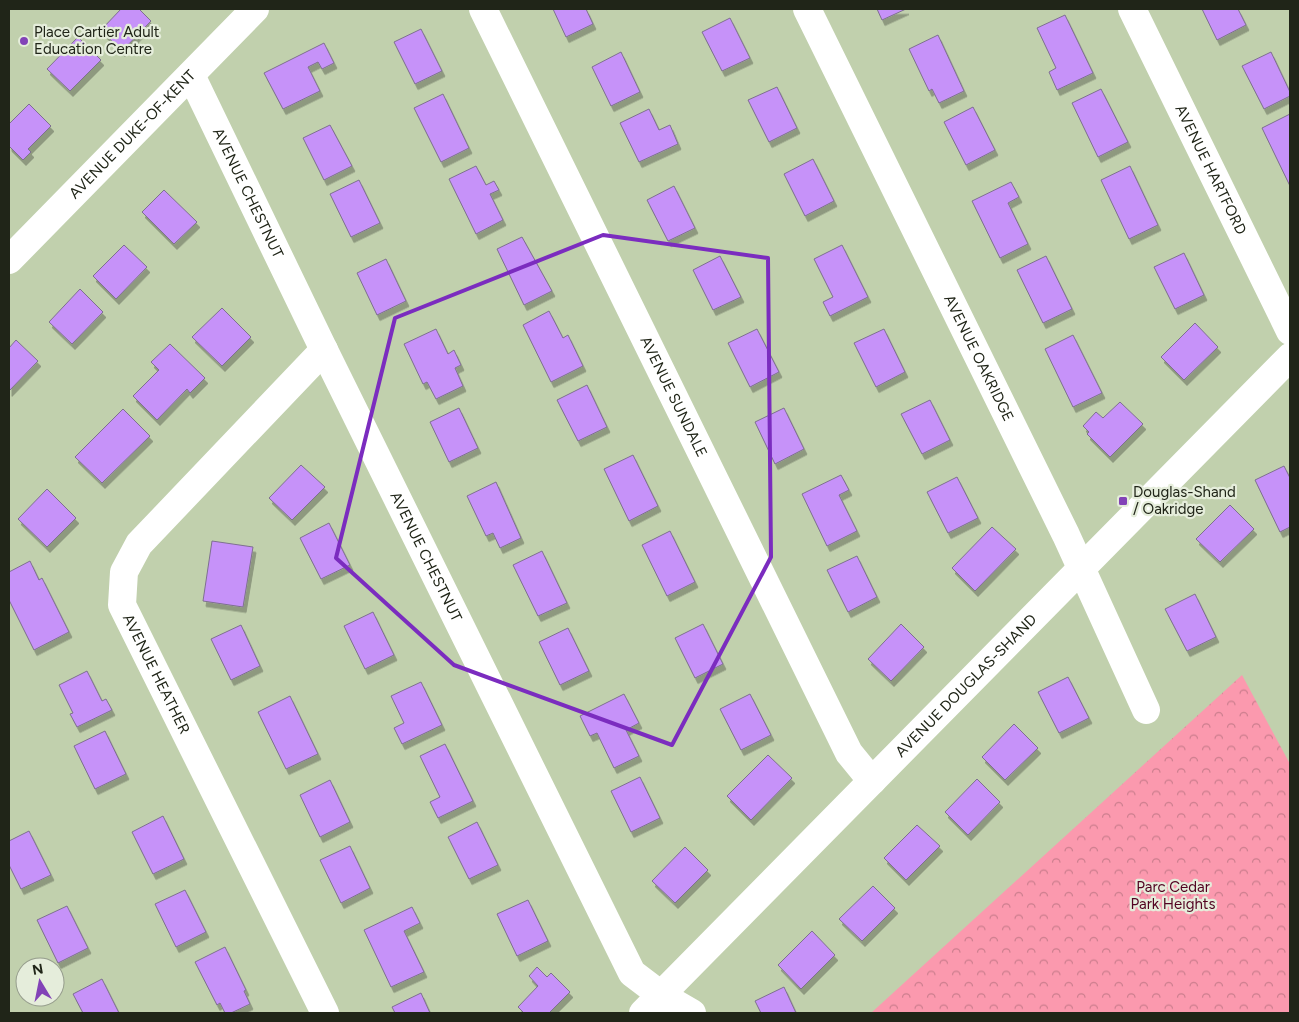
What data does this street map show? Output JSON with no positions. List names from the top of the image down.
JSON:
{
  "streets": {
    "street": [
      "AVENUE DUKE-OF-KENT",
      "AVENUE HARTFORD",
      "AVENUE CHESTNUT",
      "AVENUE OAKRIDGE",
      "AVENUE SUNDALE",
      "AVENUE HEATHER",
      "AVENUE DOUGLAS-SHAND"
    ]
  },
  "crossings": [
    ["AVENUE DUKE-OF-KENT", "AVENUE CHESTNUT"],
    ["AVENUE CHESTNUT", "AVENUE HEATHER"],
    ["AVENUE CHESTNUT", "AVENUE DOUGLAS-SHAND"],
    ["AVENUE OAKRIDGE", "AVENUE DOUGLAS-SHAND"],
    ["AVENUE SUNDALE", "AVENUE DOUGLAS-SHAND"]
  ],
  "parks": ["Parc Cedar Park Heights"],
  "places": {
    "other": ["Place Cartier Adult Education Centre"],
    "transit": ["Douglas-Shand / Oakridge"]
  },
  "north": "top"
}
